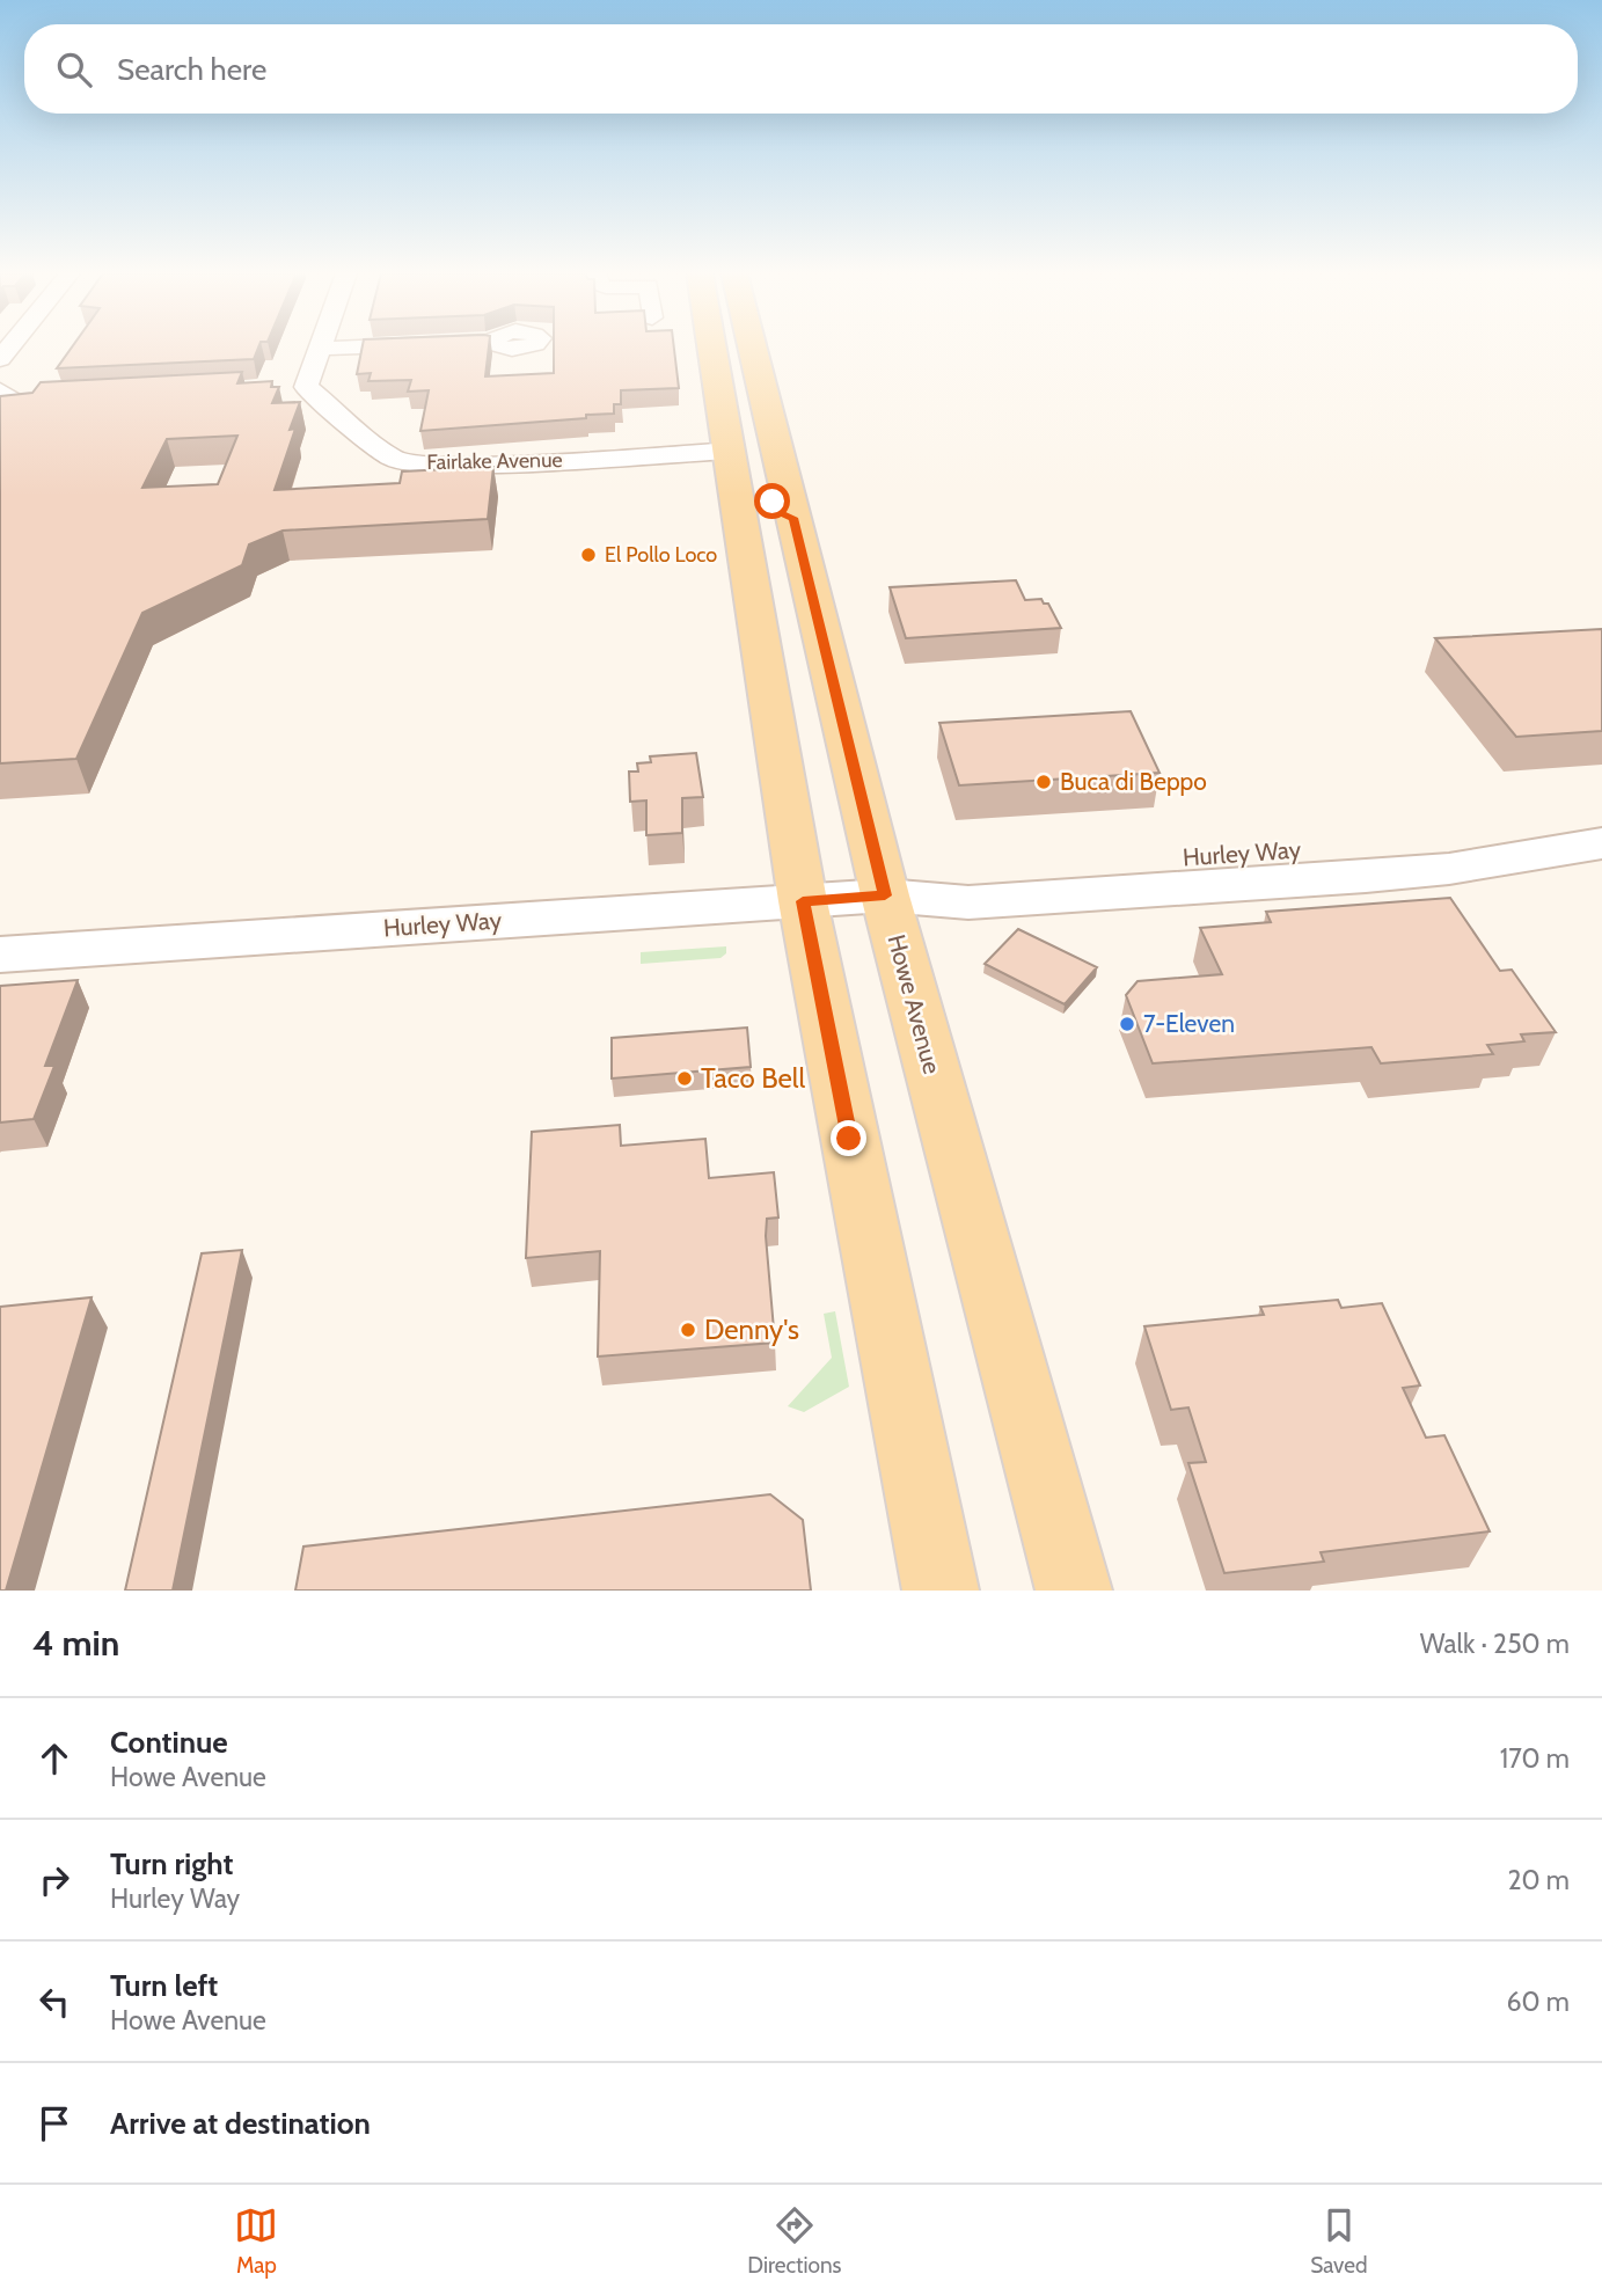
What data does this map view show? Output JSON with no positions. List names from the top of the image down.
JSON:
{
  "streets": {
    "main road": ["Howe Avenue"],
    "street": ["Fairlake Avenue", "Hurley Way"]
  },
  "crossings": [
    ["Hurley Way", "Howe Avenue"]
  ],
  "places": [
    "El Pollo Loco",
    "Buca di Beppo",
    "7-Eleven",
    "Taco Bell",
    "Denny's"
  ],
  "page": {
    "search": "Search here",
    "heading": ["4 min", "Walk · 250 m"],
    "list": [
      ["Continue", "Howe Avenue", "170 m"],
      ["Turn right", "Hurley Way", "20 m"],
      ["Turn left", "Howe Avenue", "60 m"],
      "Arrive at destination"
    ],
    "nav": ["Map", "Directions", "Saved"]
  }
}
